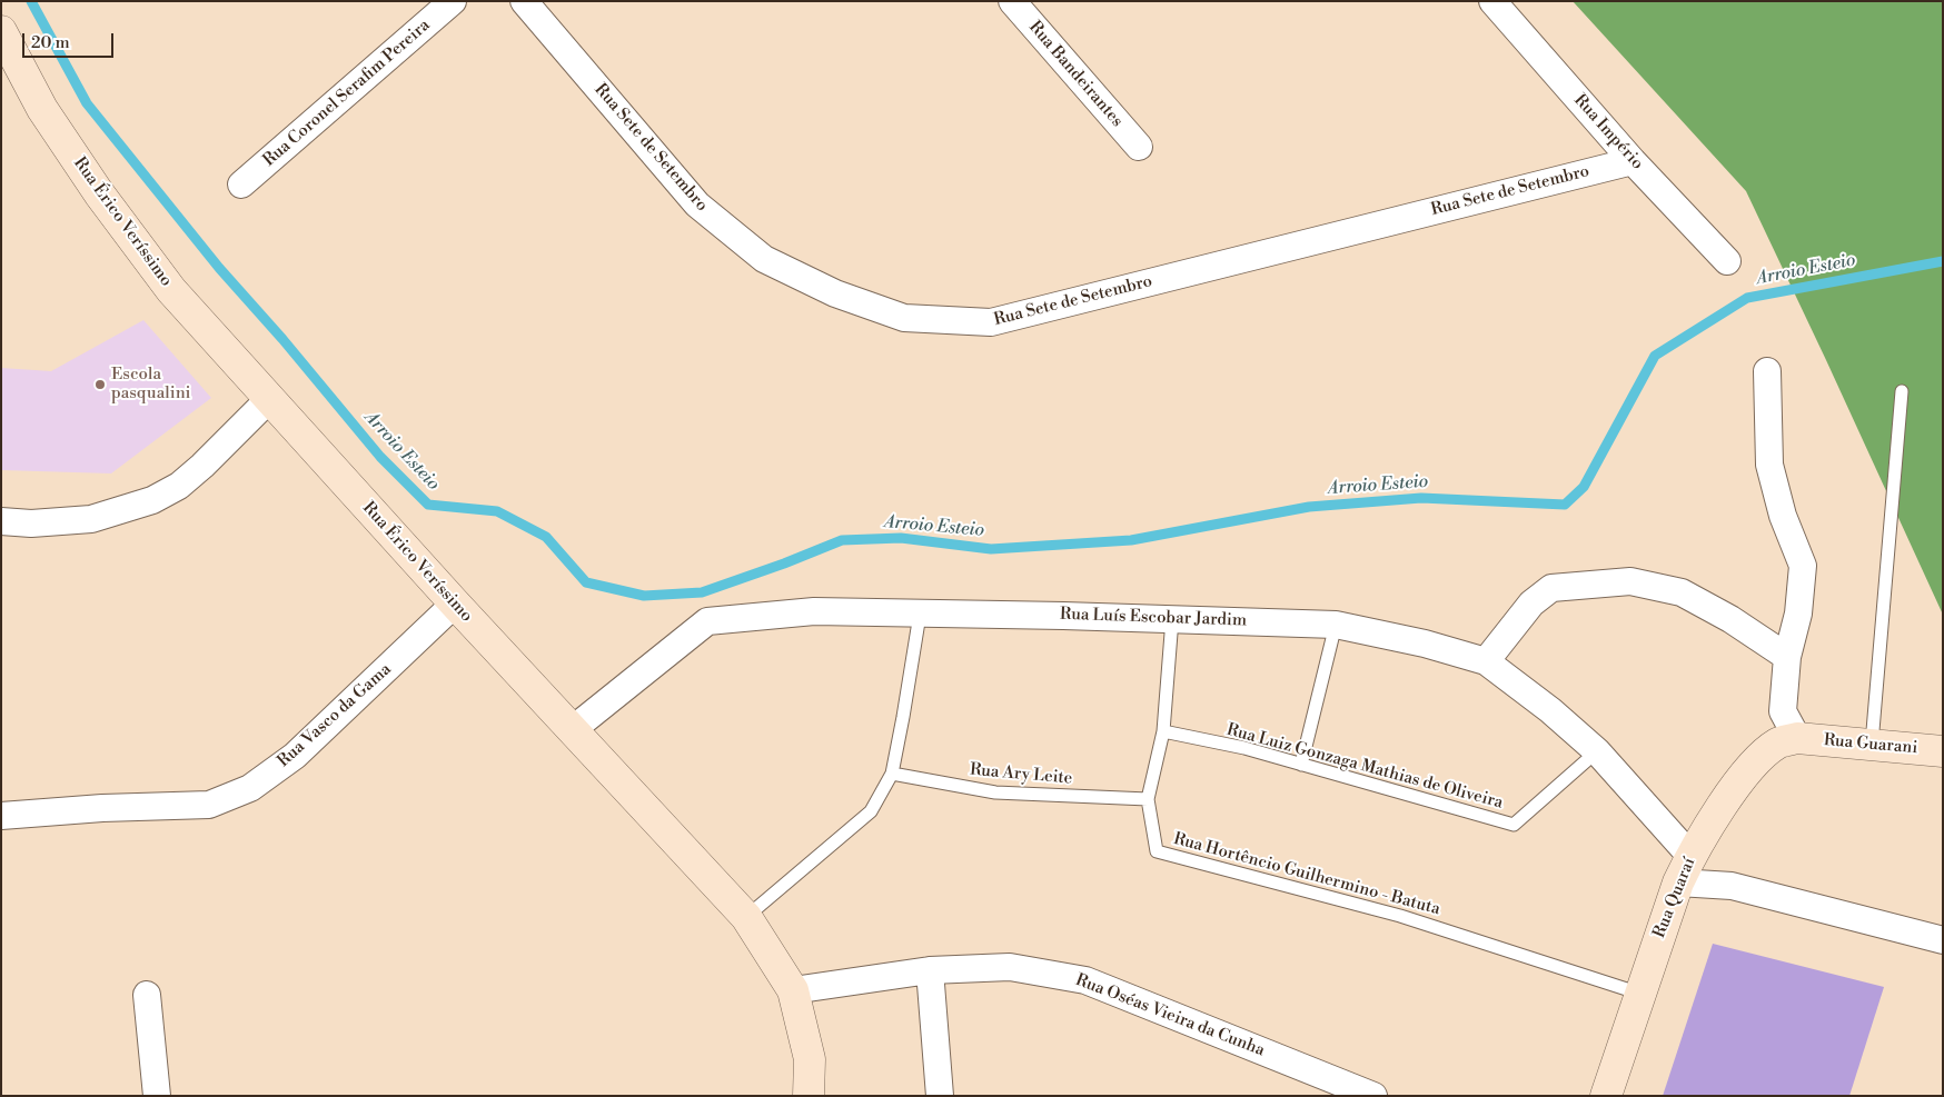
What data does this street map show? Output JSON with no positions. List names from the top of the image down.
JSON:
{
  "streets": {
    "street": [
      "Rua Bandeirantes",
      "Rua Coronel Serafim Pereira",
      "Rua Império",
      "Rua Sete de Setembro",
      "Rua Érico Veríssimo",
      "Rua Luís Escobar Jardim",
      "Rua Vasco da Gama",
      "Rua Guarani",
      "Rua Quaraí",
      "Rua Oséas Vieira da Cunha"
    ],
    "lane": ["Rua Luiz Gonzaga Mathias de Oliveira", "Rua Ary Leite", "Rua Hortêncio Guilhermino - Batuta"]
  },
  "crossings": [
    ["Rua Império", "Rua Sete de Setembro"],
    ["Rua Érico Veríssimo", "Rua Luís Escobar Jardim"],
    ["Rua Érico Veríssimo", "Rua Vasco da Gama"],
    ["Rua Érico Veríssimo", "Rua Oséas Vieira da Cunha"],
    ["Rua Luís Escobar Jardim", "Rua Luiz Gonzaga Mathias de Oliveira"],
    ["Rua Luís Escobar Jardim", "Rua Hortêncio Guilhermino - Batuta"],
    ["Rua Luís Escobar Jardim", "Rua Quaraí"],
    ["Rua Guarani", "Rua Quaraí"],
    ["Rua Luiz Gonzaga Mathias de Oliveira", "Rua Hortêncio Guilhermino - Batuta"],
    ["Rua Ary Leite", "Rua Hortêncio Guilhermino - Batuta"],
    ["Rua Hortêncio Guilhermino - Batuta", "Rua Quaraí"]
  ],
  "water": ["Arroio Esteio"],
  "places": ["Escola pasqualini"],
  "scale_bar": "20 m"
}
